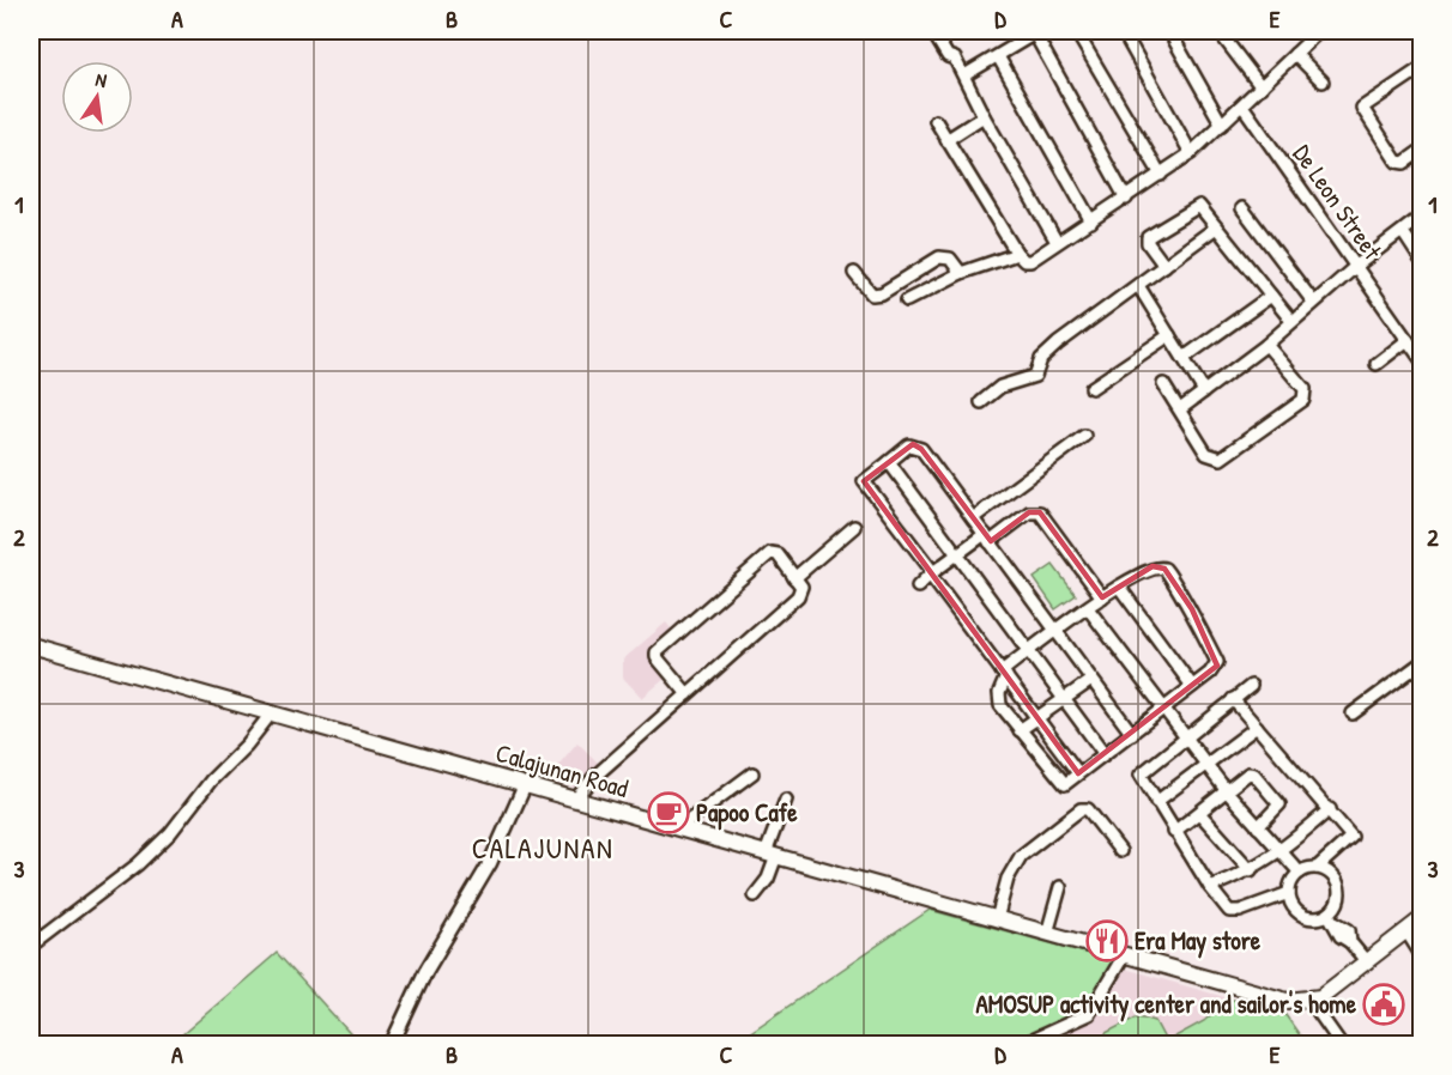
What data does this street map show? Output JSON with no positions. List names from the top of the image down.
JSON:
{
  "streets": {
    "main road": ["Calajunan Road"],
    "street": ["De Leon Street"]
  },
  "districts": ["CALAJUNAN"],
  "places": {
    "cafe": ["Papoo Cafe"],
    "restaurant": ["Era May store"],
    "public building": ["AMOSUP activity center and sailor's home"]
  },
  "north": "top",
  "grid": {
    "columns": [
      "A",
      "B",
      "C",
      "D",
      "E"
    ],
    "rows": ["1", "2", "3"]
  }
}
